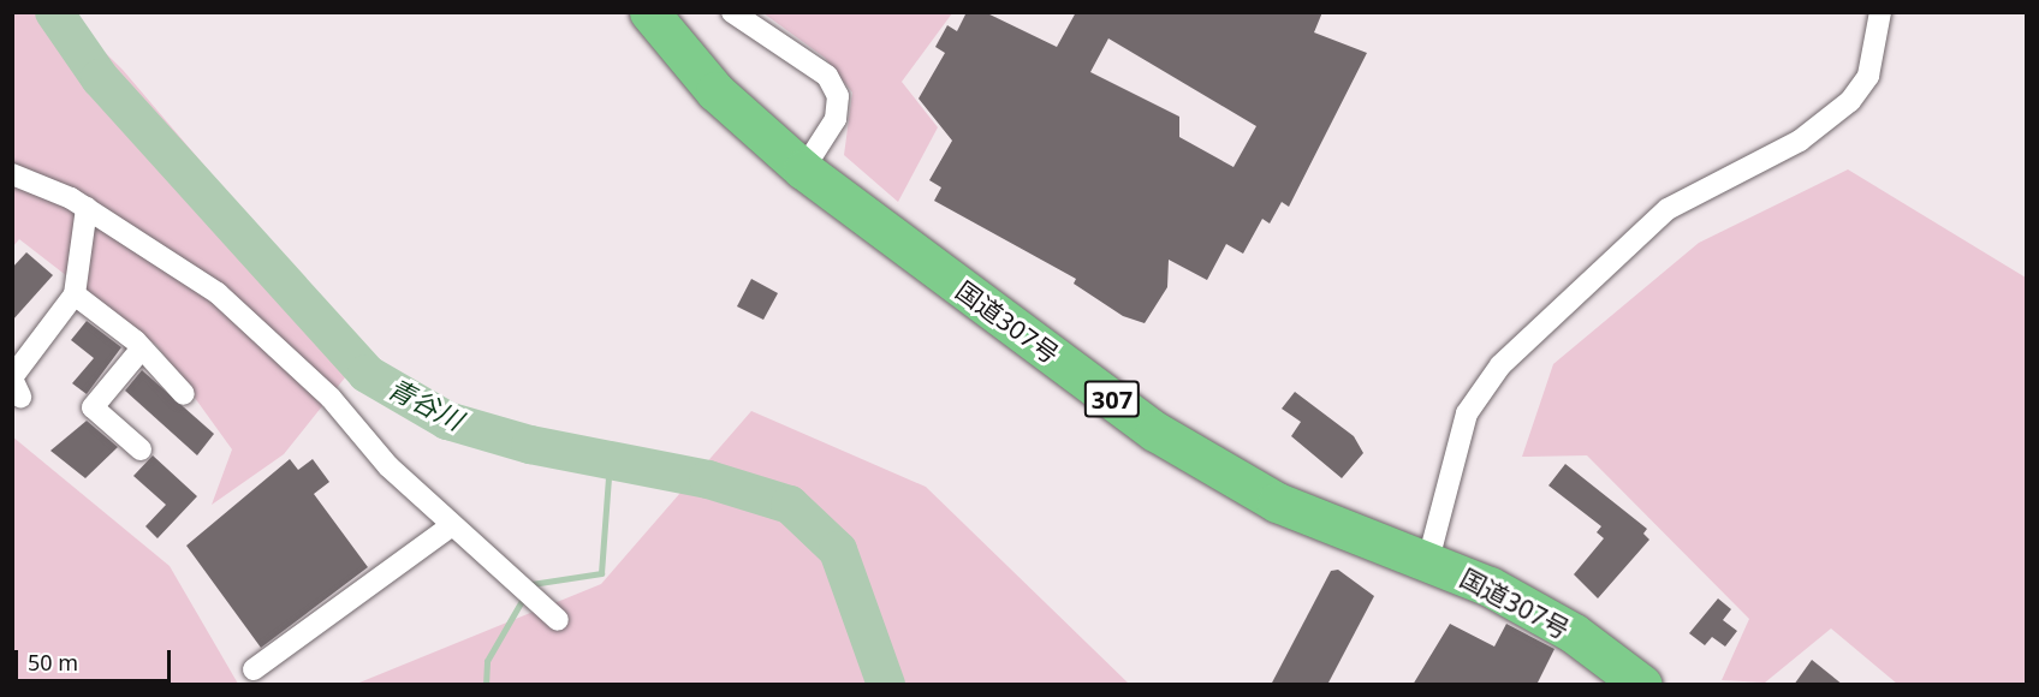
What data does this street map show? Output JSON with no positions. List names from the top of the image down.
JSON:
{
  "streets": {
    "highway": ["国道307号", "307"]
  },
  "water": ["青谷川"],
  "scale_bar": "50 m"
}
